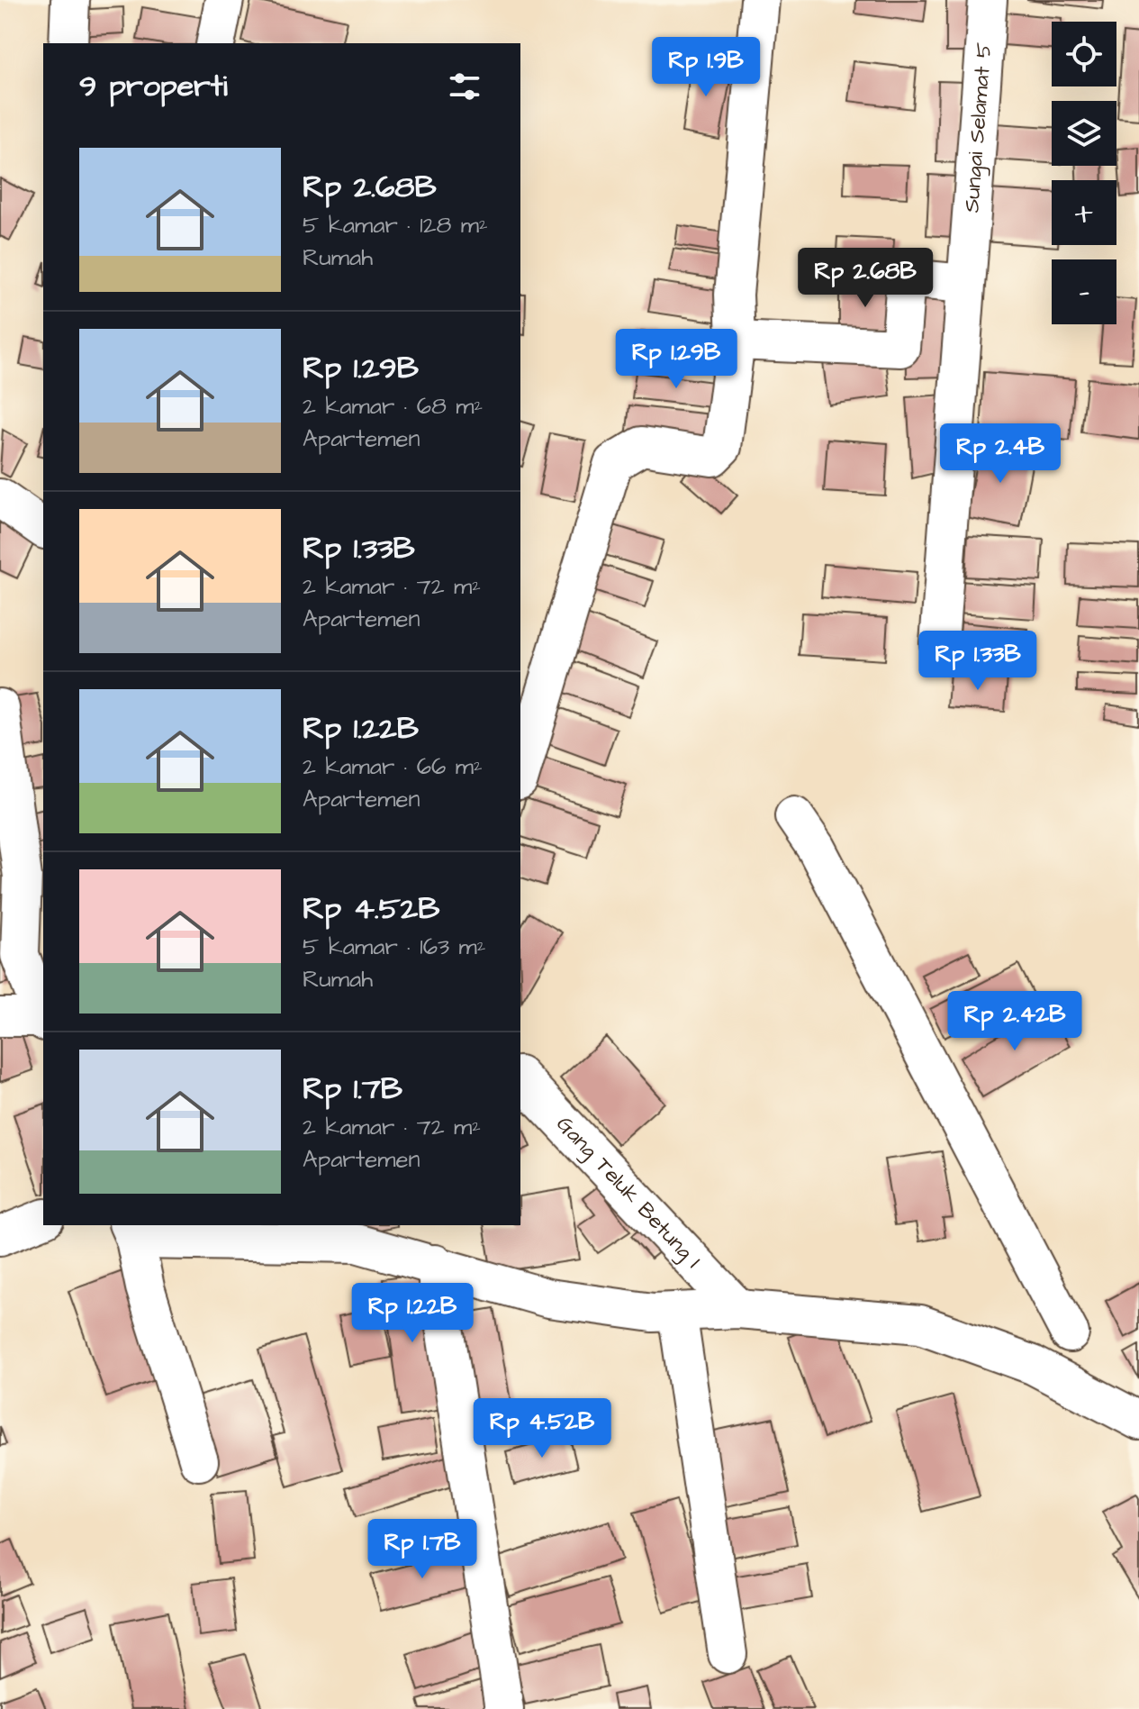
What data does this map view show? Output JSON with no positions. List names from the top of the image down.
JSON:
{
  "streets": {
    "street": ["Sungai Selamat 5", "Gang Teluk Betung I"]
  },
  "page": {
    "map_buttons": ["+", "−"],
    "price": [
      "Rp 1.9B",
      "Rp 2.68B",
      "Rp 1.29B",
      "Rp 2.4B",
      "Rp 1.33B",
      "Rp 2.42B",
      "Rp 1.22B",
      "Rp 4.52B",
      "Rp 1.7B"
    ],
    "heading": "9 properti",
    "list": [
      {
        "name": "Rp 2.68B",
        "note": "5 kamar · 128 m² · Rumah"
      },
      {
        "name": "Rp 1.29B",
        "note": "2 kamar · 68 m² · Apartemen"
      },
      {
        "name": "Rp 1.33B",
        "note": "2 kamar · 72 m² · Apartemen"
      },
      {
        "name": "Rp 1.22B",
        "note": "2 kamar · 66 m² · Apartemen"
      },
      {
        "name": "Rp 4.52B",
        "note": "5 kamar · 163 m² · Rumah"
      },
      {
        "name": "Rp 1.7B",
        "note": "2 kamar · 72 m² · Apartemen"
      }
    ]
  }
}
